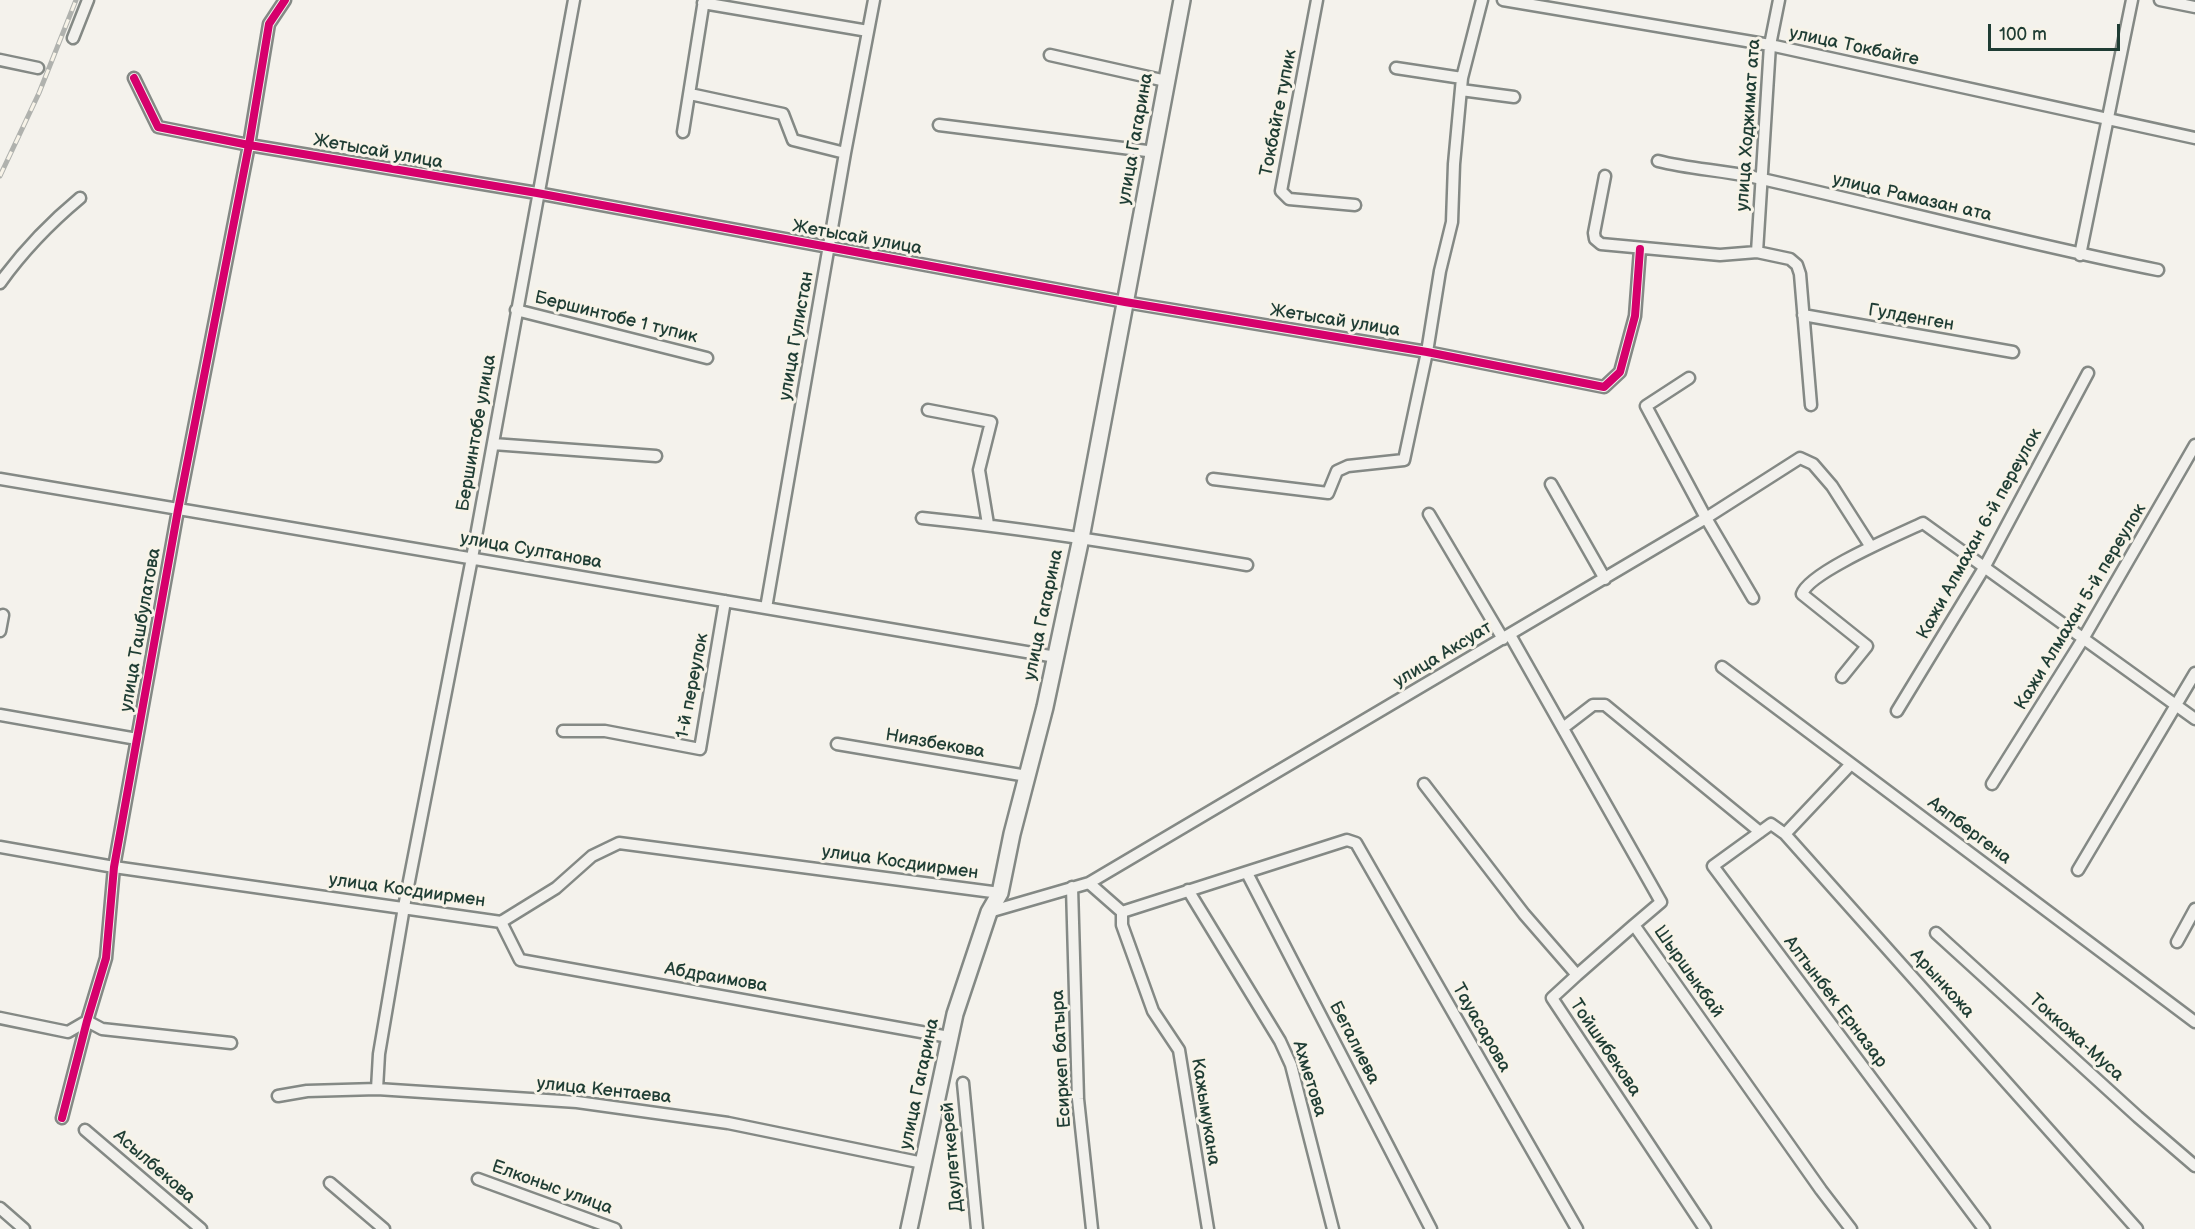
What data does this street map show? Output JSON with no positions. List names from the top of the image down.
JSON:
{
  "streets": {
    "main road": ["улица Гагарина"],
    "street": [
      "улица Токбайге",
      "Токбайге тупик",
      "улица Ходжимат ата",
      "Жетысай улица",
      "улица Рамазан ата",
      "Бершинтобе 1 тупик",
      "Гулденген",
      "улица Гулистан",
      "Бершинтобе улица",
      "Кажи Алмахан 6-й переулок",
      "улица Султанова",
      "Кажи Алмахан 5-й переулок",
      "улица Ташбулатова",
      "улица Аксуат",
      "1-й переулок",
      "Ниязбекова",
      "Аяпбергена",
      "улица Косдиирмен",
      "Шыршыкбай",
      "Абдраимова",
      "Арынкожа",
      "Алтынбек Ерназар",
      "Тауасарова",
      "Токкожа-Муса",
      "Бегалиева",
      "Тойшибекова",
      "Есиркеп батыра",
      "Ахметова",
      "улица Кентаева",
      "Кажымукана",
      "Даулеткерей",
      "Асылбекова",
      "Елконыс улица"
    ]
  },
  "crossings": [
    ["улица Токбайге", "улица Ходжимат ата"],
    ["улица Ходжимат ата", "улица Рамазан ата"],
    ["улица Гагарина", "Жетысай улица"],
    ["улица Гагарина", "улица Султанова"],
    ["улица Гагарина", "улица Аксуат"],
    ["улица Гагарина", "Ниязбекова"],
    ["улица Гагарина", "улица Косдиирмен"],
    ["улица Гагарина", "Абдраимова"],
    ["улица Гагарина", "улица Кентаева"],
    ["Жетысай улица", "улица Гулистан"],
    ["Жетысай улица", "Бершинтобе улица"],
    ["Жетысай улица", "улица Ташбулатова"],
    ["Бершинтобе 1 тупик", "Бершинтобе улица"],
    ["улица Гулистан", "улица Султанова"],
    ["Бершинтобе улица", "улица Султанова"],
    ["Бершинтобе улица", "улица Косдиирмен"],
    ["Бершинтобе улица", "улица Кентаева"],
    ["улица Султанова", "улица Ташбулатова"],
    ["улица Султанова", "1-й переулок"],
    ["улица Ташбулатова", "улица Косдиирмен"],
    ["улица Аксуат", "Шыршыкбай"],
    ["улица Аксуат", "Есиркеп батыра"],
    ["улица Косдиирмен", "Абдраимова"],
    ["Тауасарова", "Бегалиева"]
  ],
  "scale_bar": "100 m"
}
